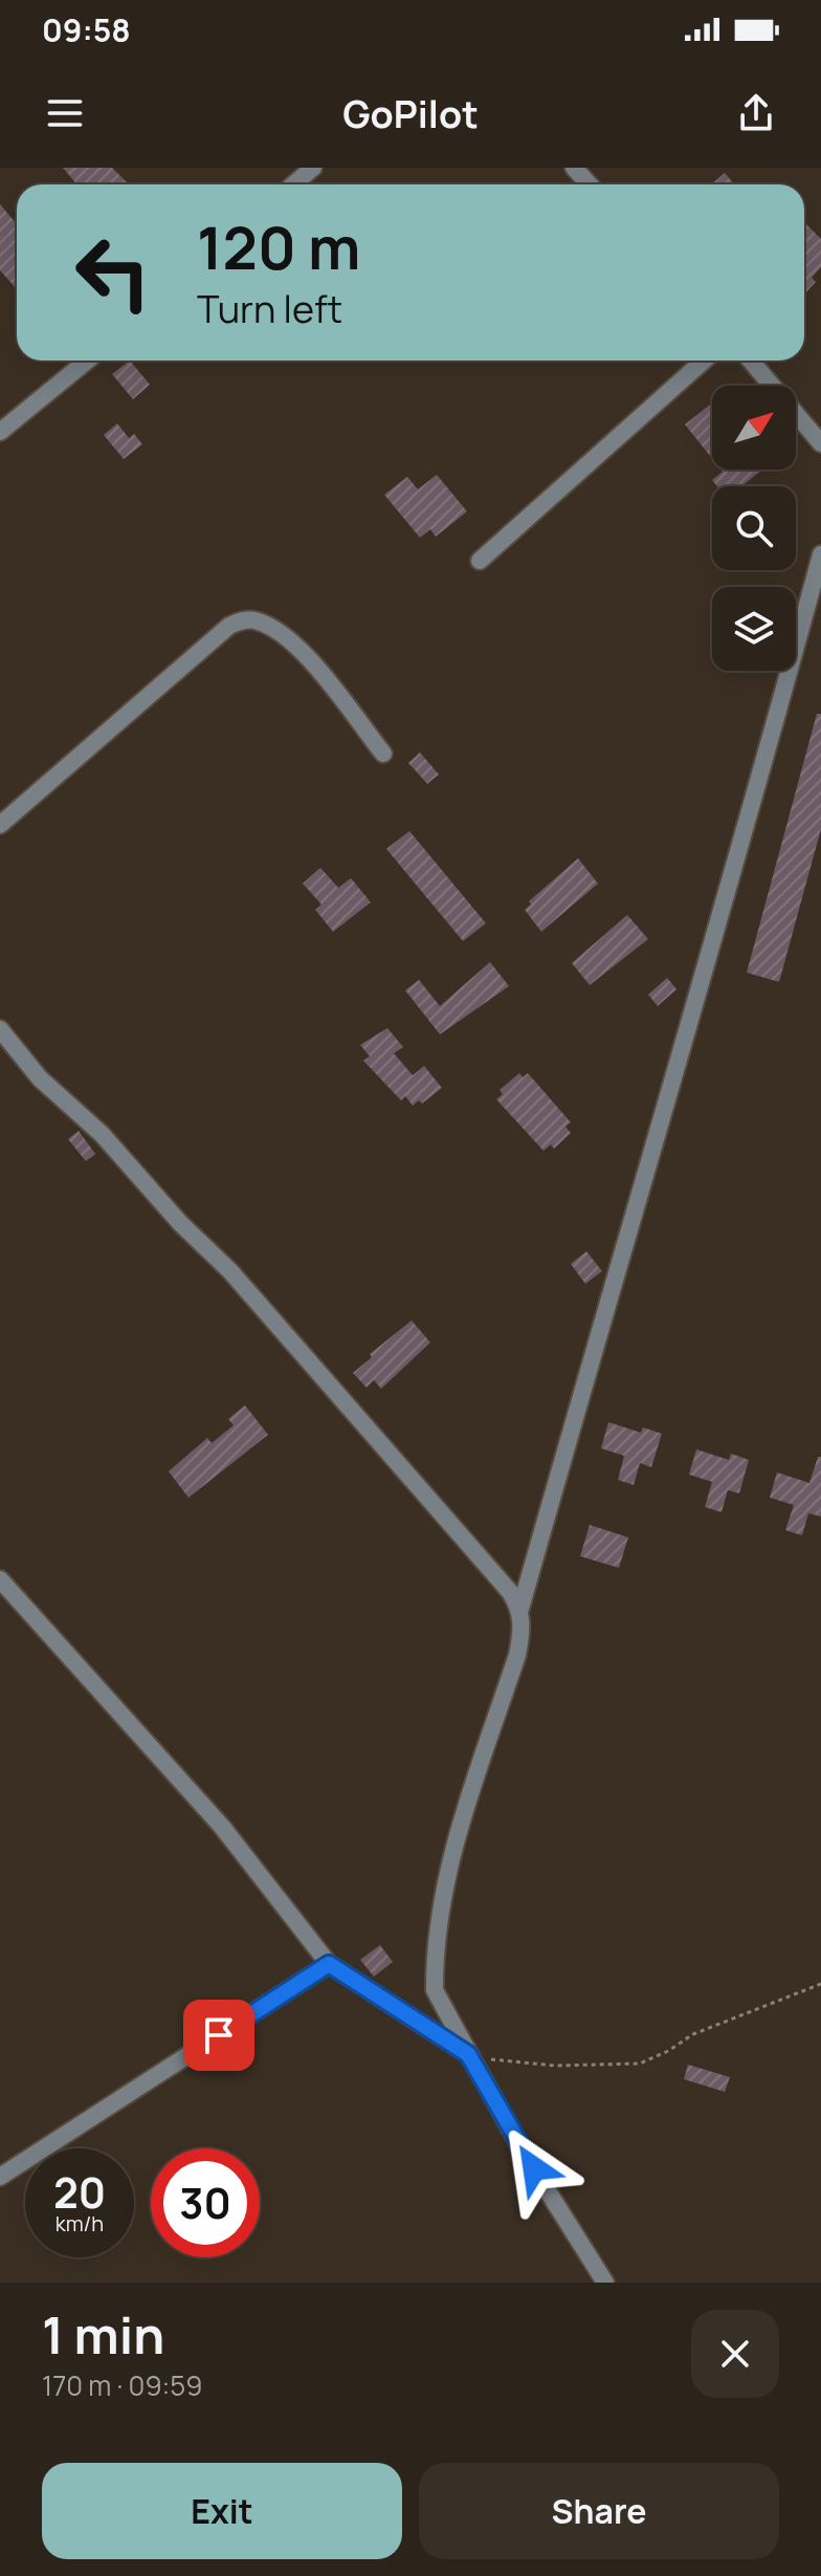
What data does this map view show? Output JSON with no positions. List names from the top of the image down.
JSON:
{
  "north": "top right",
  "page": {
    "status": "09:58",
    "header": "GoPilot",
    "turn": ["120 m", "Turn left"],
    "speed": "20 km/h",
    "limit": "30",
    "heading": ["1 min", "170 m · 09:59"],
    "buttons": ["Exit", "Share"]
  }
}
